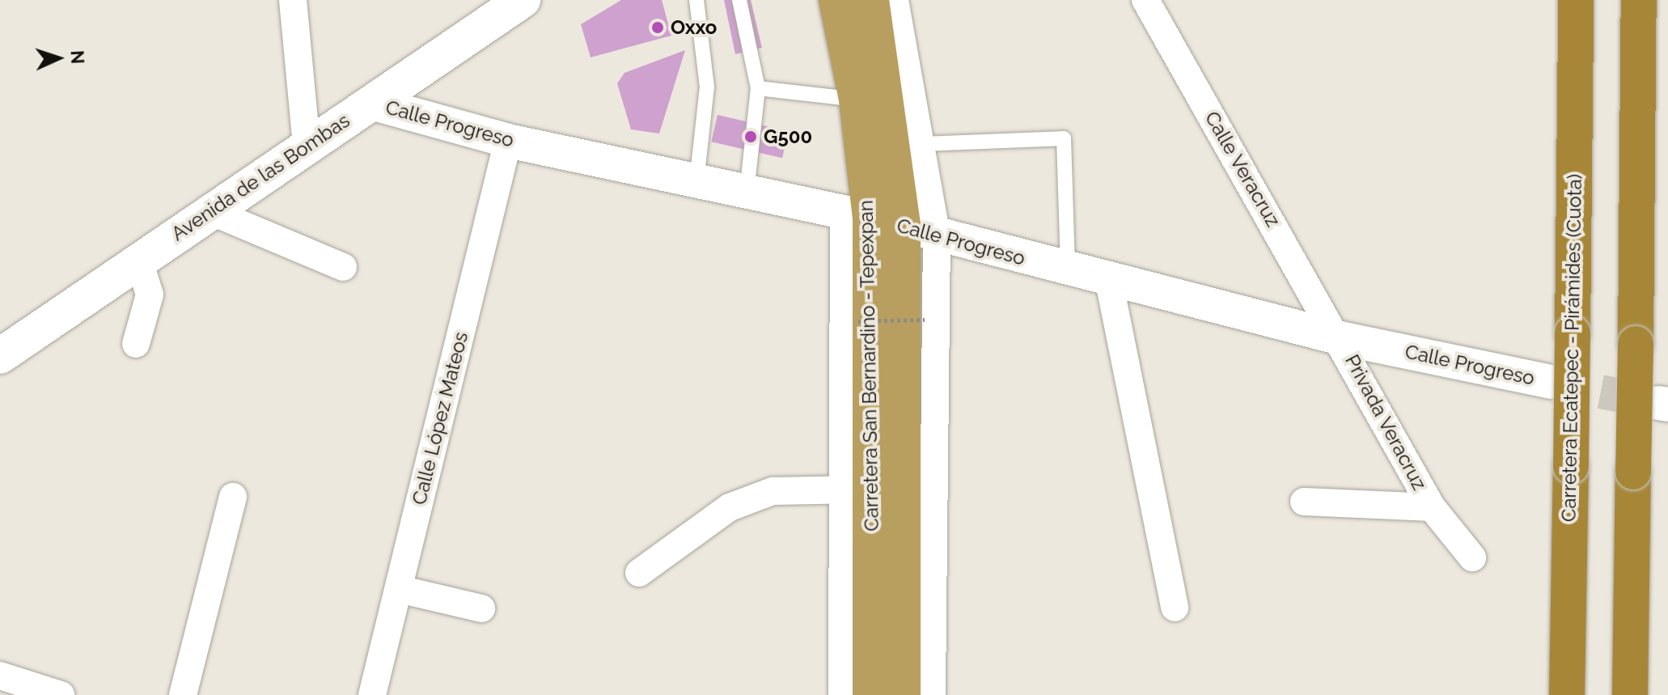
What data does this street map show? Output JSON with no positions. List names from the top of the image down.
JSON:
{
  "streets": {
    "highway": ["Carretera Ecatepec - Pirámides (Cuota)", "Carretera San Bernardino - Tepexpan"],
    "main road": ["Avenida de las Bombas"],
    "street": [
      "Calle Progreso",
      "Calle Veracruz",
      "Calle López Mateos",
      "Privada Veracruz"
    ]
  },
  "crossings": [
    ["Calle Progreso", "Calle Veracruz"],
    ["Calle Progreso", "Avenida de las Bombas"],
    ["Calle Progreso", "Carretera San Bernardino - Tepexpan"],
    ["Calle Progreso", "Calle López Mateos"],
    ["Calle Progreso", "Privada Veracruz"],
    ["Calle Veracruz", "Privada Veracruz"]
  ],
  "places": ["Oxxo", "G500"],
  "north": "right"
}
